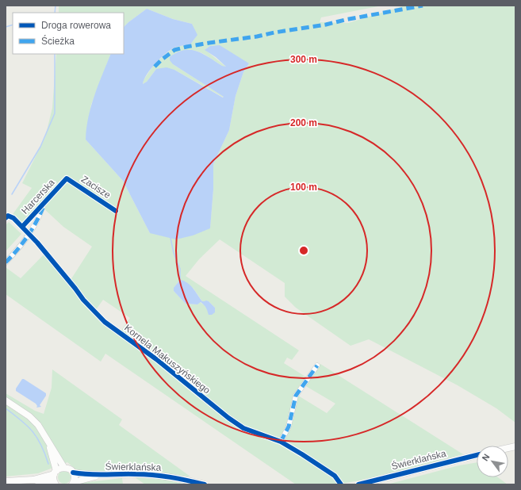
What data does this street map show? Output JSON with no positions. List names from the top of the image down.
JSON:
{
  "streets": {
    "street": [
      "Zacisze",
      "Harcerska",
      "Kornela Makuszyńskiego",
      "Świerklańska"
    ]
  },
  "crossings": [
    ["Zacisze", "Harcerska"],
    ["Harcerska", "Kornela Makuszyńskiego"]
  ],
  "legend": ["Droga rowerowa", "Ścieżka"],
  "north": "top left",
  "rings": ["300 m", "200 m", "100 m"]
}
